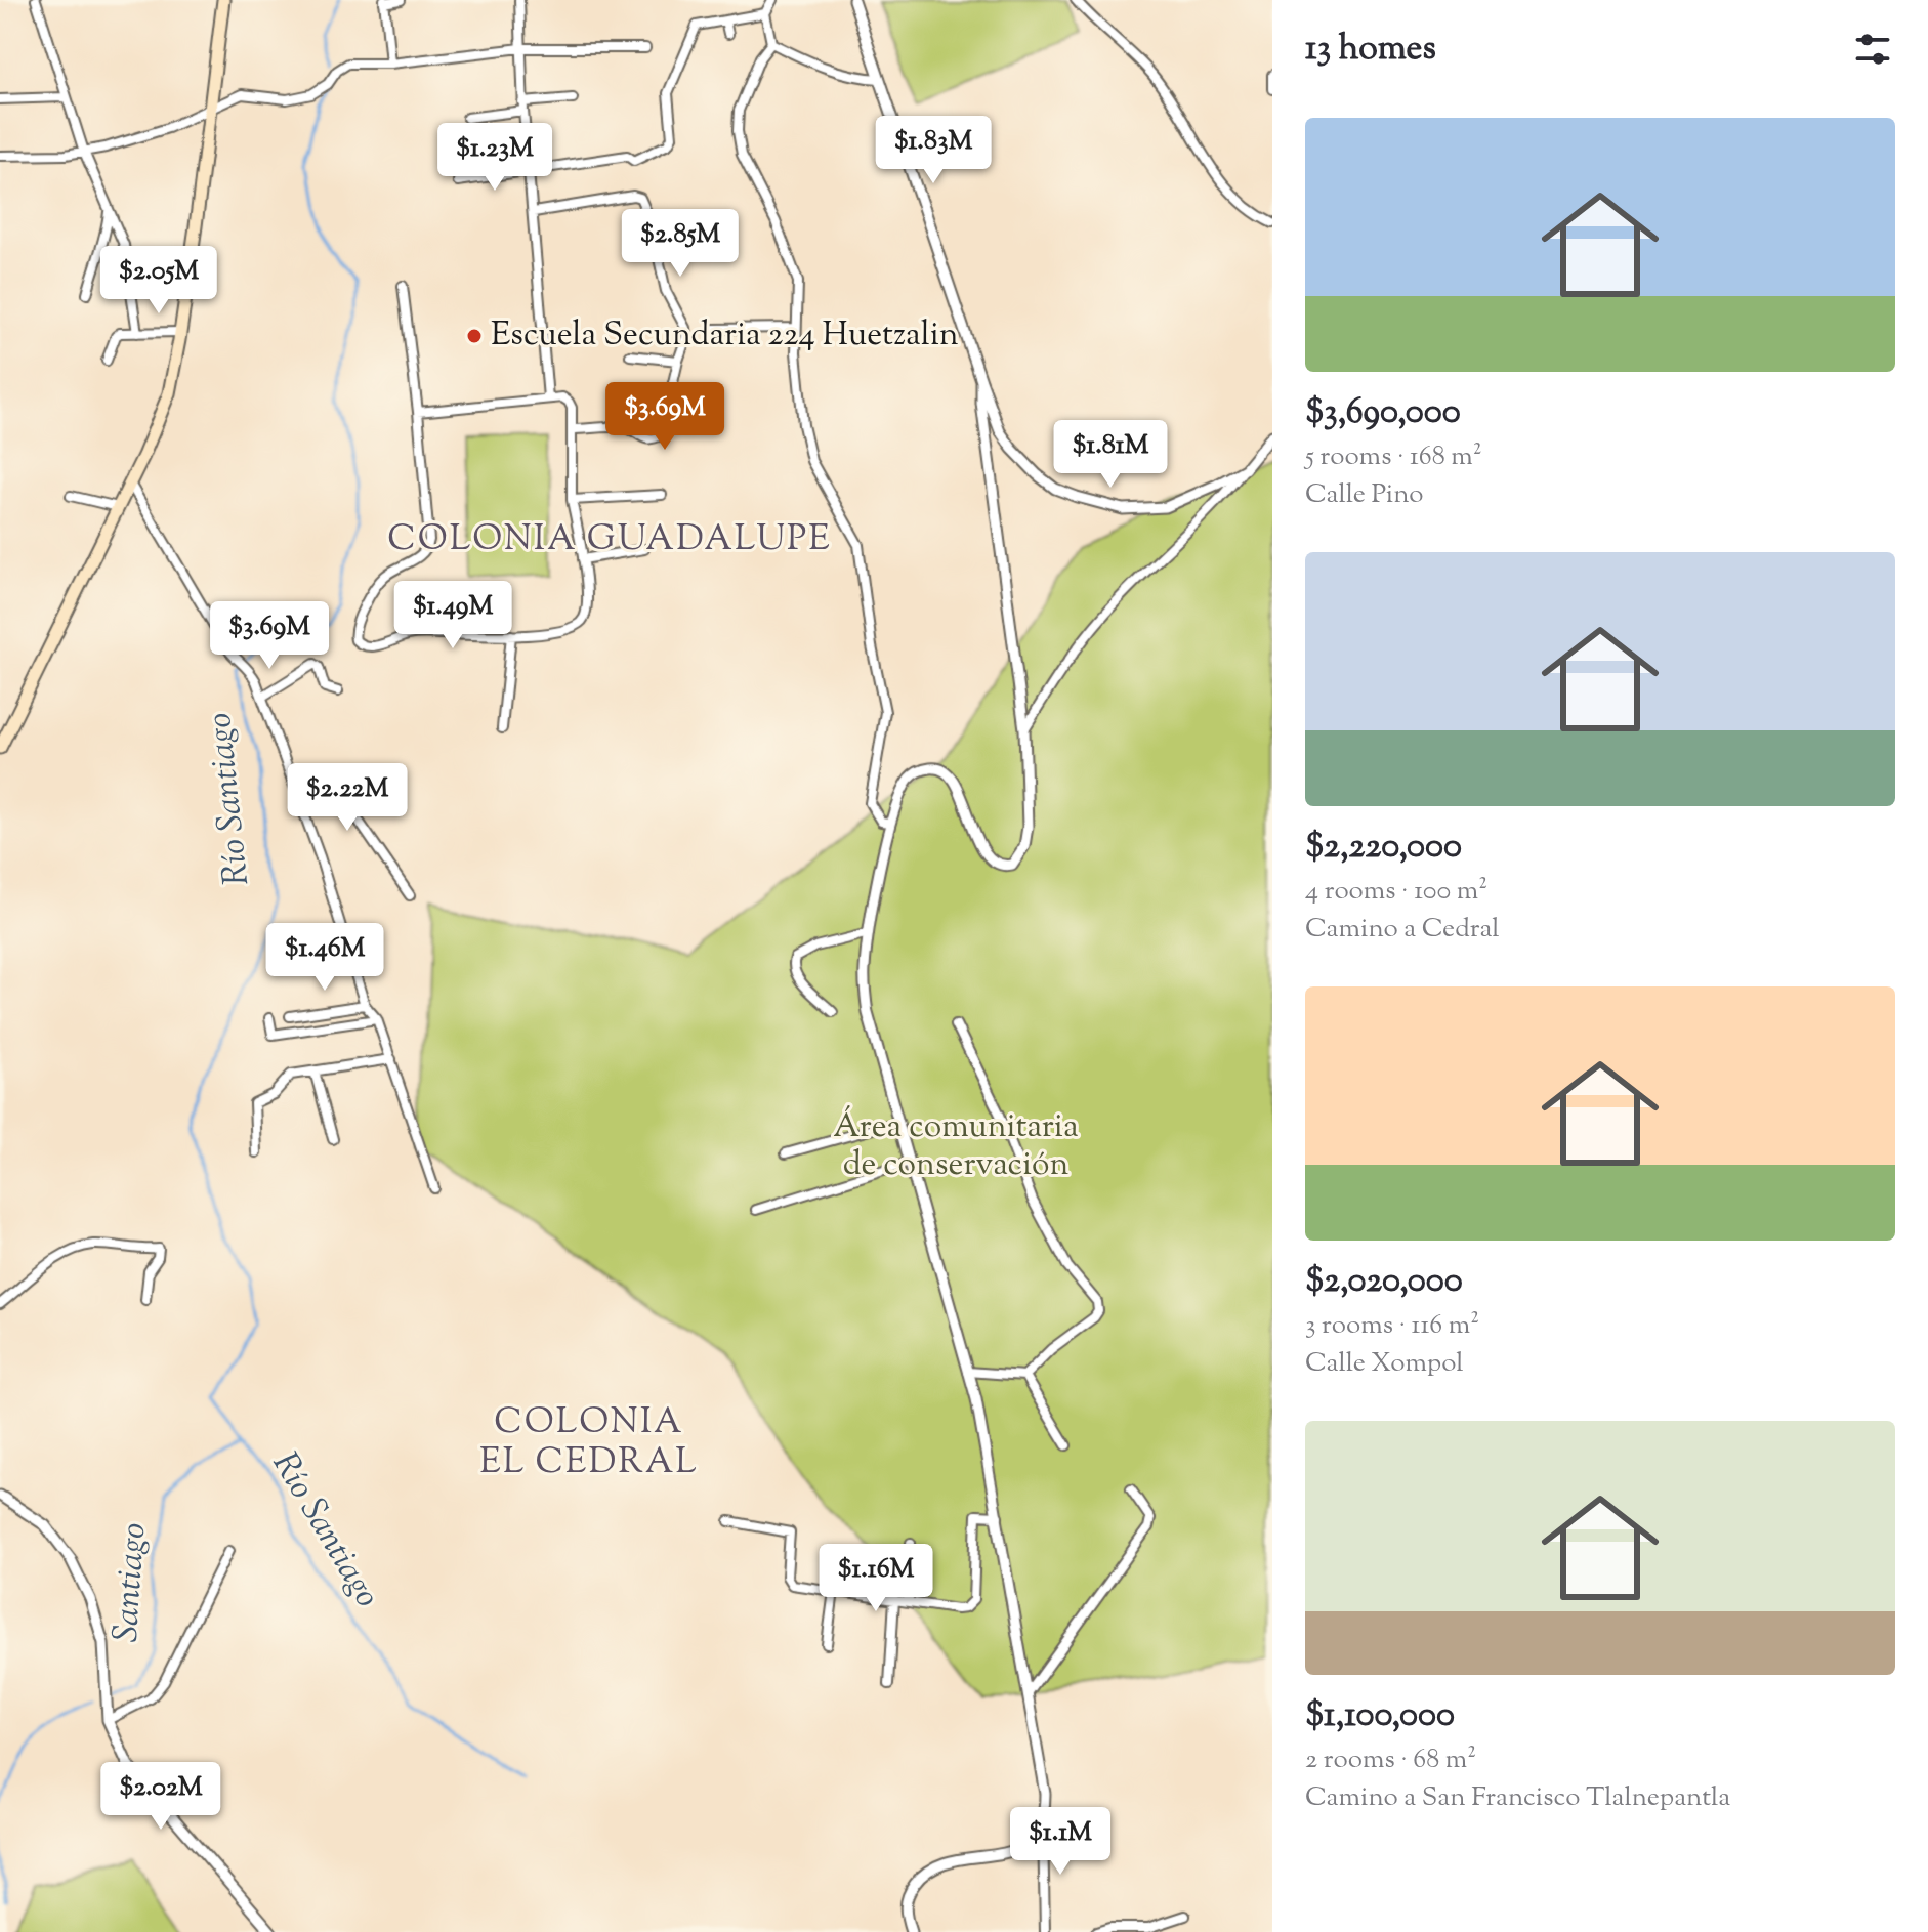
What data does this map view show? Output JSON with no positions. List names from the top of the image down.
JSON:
{
  "districts": ["COLONIA GUADALUPE", "COLONIA EL CEDRAL"],
  "water": ["Río Santiago", "Santiago"],
  "parks": ["Área comunitaria de conservación"],
  "places": ["Escuela Secundaria 224 Huetzalin"],
  "page": {
    "heading": "13 homes",
    "list": [
      {
        "name": "$3,690,000",
        "note": "5 rooms · 168 m² · Calle Pino"
      },
      {
        "name": "$2,220,000",
        "note": "4 rooms · 100 m² · Camino a Cedral"
      },
      {
        "name": "$2,020,000",
        "note": "3 rooms · 116 m² · Calle Xompol"
      },
      {
        "name": "$1,100,000",
        "note": "2 rooms · 68 m² · Camino a San Francisco Tlalnepantla"
      }
    ],
    "price": [
      "$1.83M",
      "$1.23M",
      "$2.85M",
      "$2.05M",
      "$3.69M",
      "$1.81M",
      "$1.49M",
      "$3.69M",
      "$2.22M",
      "$1.46M",
      "$1.16M",
      "$2.02M",
      "$1.1M"
    ]
  }
}
